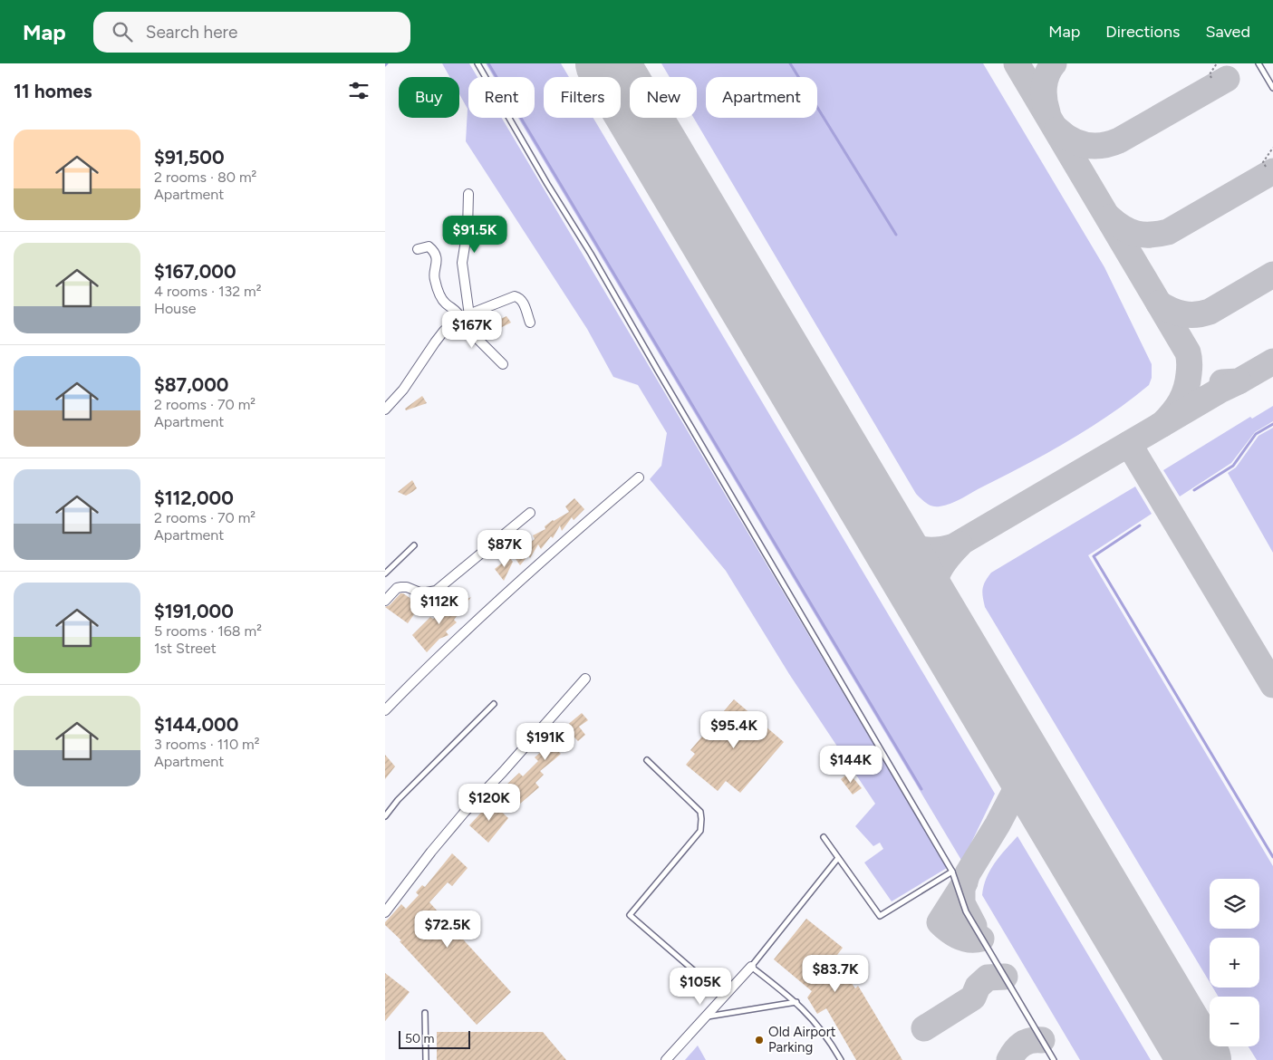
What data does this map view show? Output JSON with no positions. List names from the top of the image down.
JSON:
{
  "places": ["Old Airport Parking"],
  "scale_bar": "50 m",
  "page": {
    "header": "Map",
    "search": "Search here",
    "nav": ["Map", "Directions", "Saved"],
    "heading": "11 homes",
    "chip": [
      "Buy",
      "Rent",
      "Filters",
      "New",
      "Apartment"
    ],
    "list": [
      {
        "name": "$91,500",
        "note": "2 rooms · 80 m² · Apartment"
      },
      {
        "name": "$167,000",
        "note": "4 rooms · 132 m² · House"
      },
      {
        "name": "$87,000",
        "note": "2 rooms · 70 m² · Apartment"
      },
      {
        "name": "$112,000",
        "note": "2 rooms · 70 m² · Apartment"
      },
      {
        "name": "$191,000",
        "note": "5 rooms · 168 m² · 1st Street"
      },
      {
        "name": "$144,000",
        "note": "3 rooms · 110 m² · Apartment"
      }
    ],
    "price": [
      "$91.5K",
      "$167K",
      "$87K",
      "$112K",
      "$95.4K",
      "$191K",
      "$144K",
      "$120K",
      "$72.5K",
      "$83.7K",
      "$105K"
    ],
    "map_buttons": ["+", "−"],
    "scale": "50 m"
  }
}
